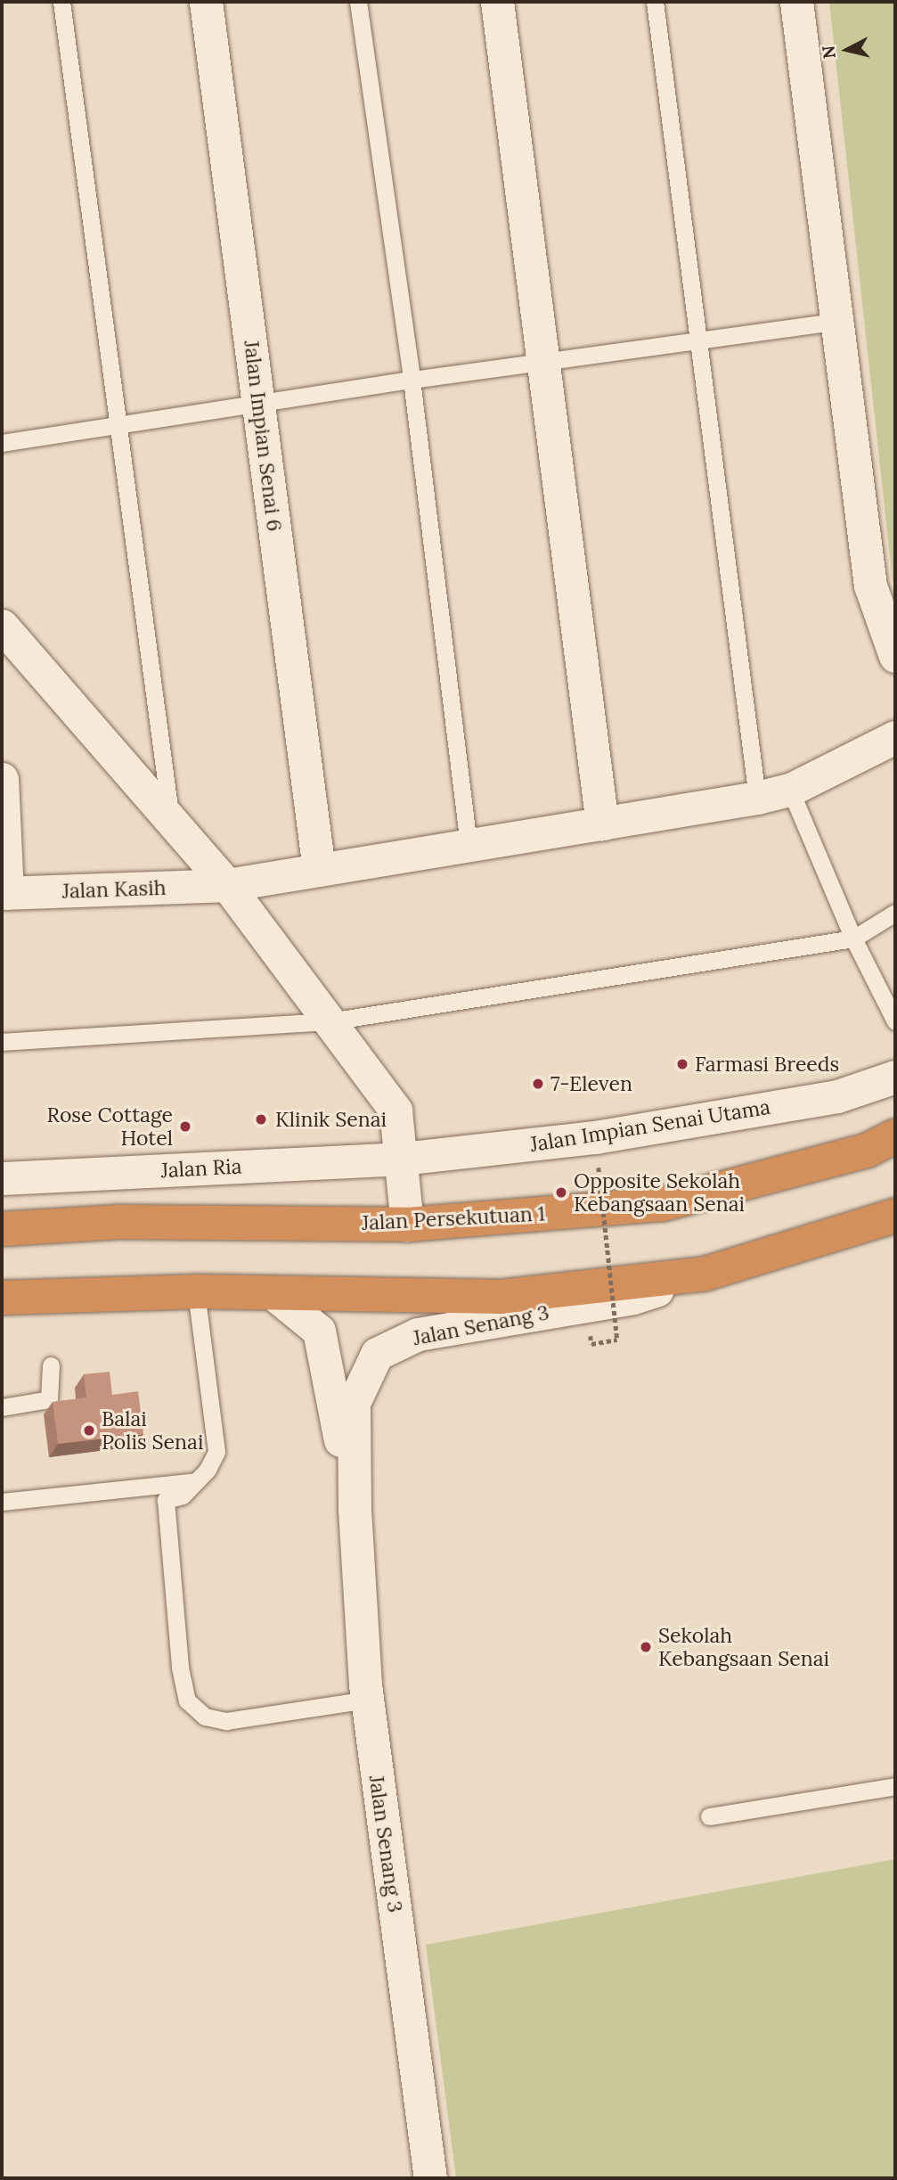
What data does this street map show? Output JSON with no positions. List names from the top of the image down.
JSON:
{
  "streets": {
    "highway": ["Jalan Persekutuan 1"],
    "street": [
      "Jalan Impian Senai 6",
      "Jalan Kasih",
      "Jalan Impian Senai Utama",
      "Jalan Ria",
      "Jalan Senang 3"
    ]
  },
  "crossings": [
    ["Jalan Impian Senai 6", "Jalan Kasih"],
    ["Jalan Impian Senai Utama", "Jalan Ria"]
  ],
  "places": [
    "Farmasi Breeds",
    "7-Eleven",
    "Klinik Senai",
    "Rose Cottage Hotel",
    "Opposite Sekolah Kebangsaan Senai",
    "Balai Polis Senai",
    "Sekolah Kebangsaan Senai"
  ],
  "north": "left"
}
